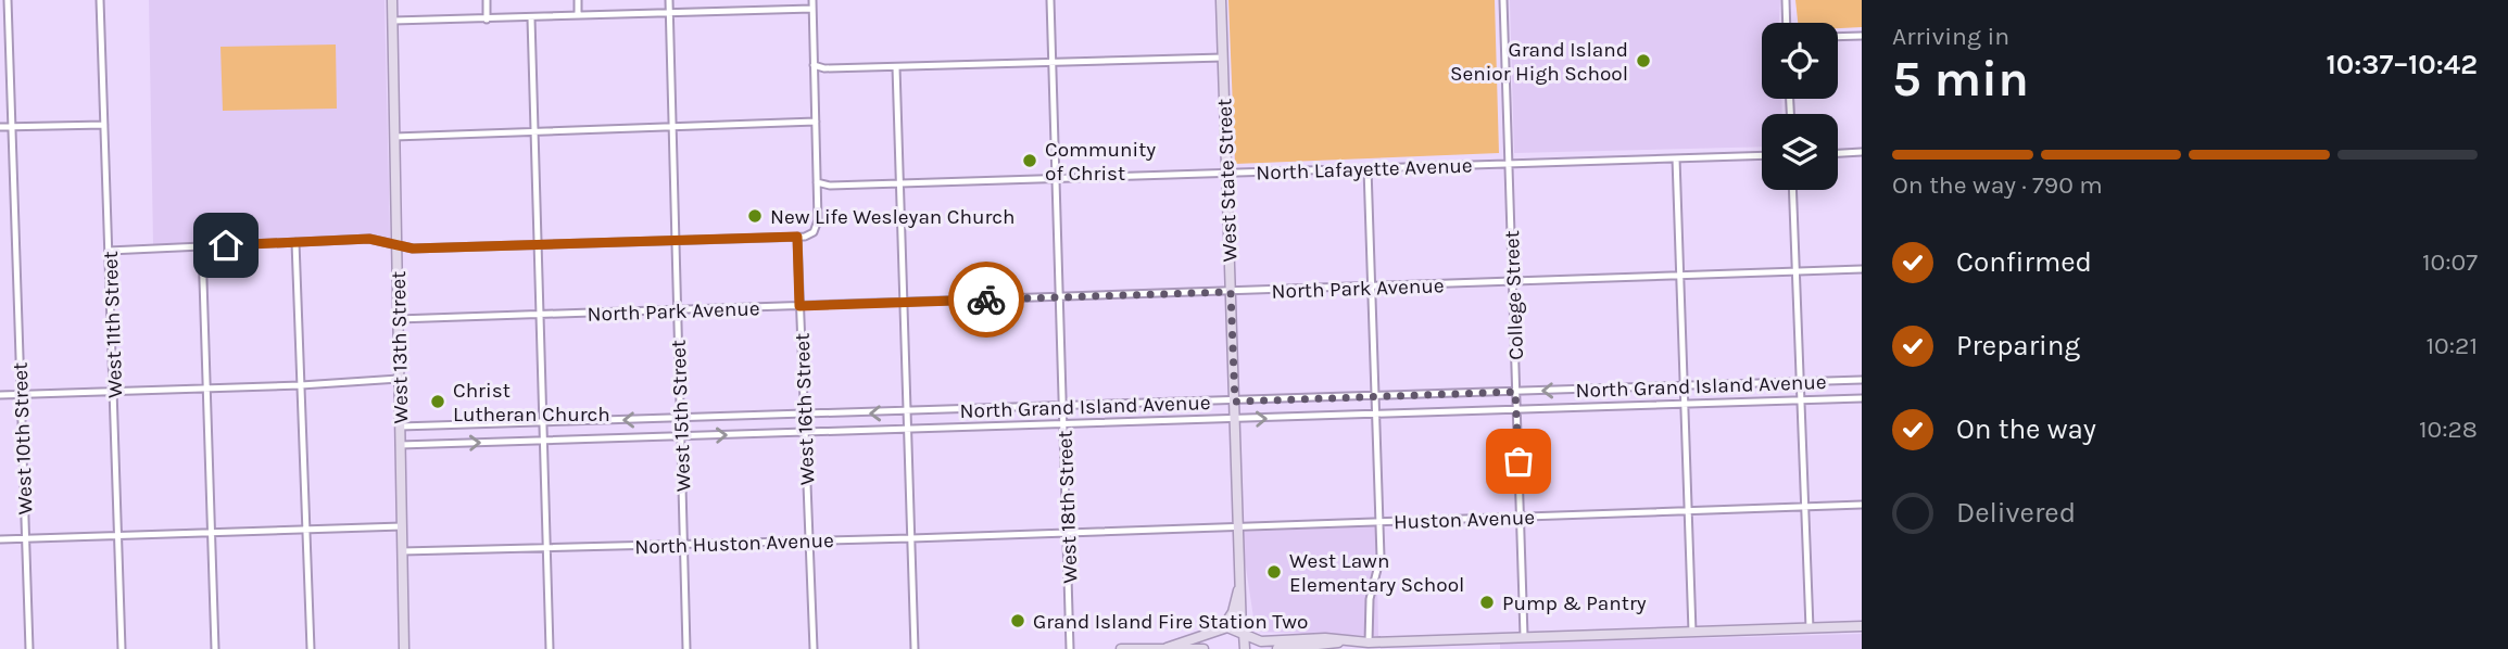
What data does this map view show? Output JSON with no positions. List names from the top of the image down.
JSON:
{
  "streets": {
    "main road": ["West State Street", "West 13th Street"],
    "street": [
      "North Lafayette Avenue",
      "North Park Avenue",
      "College Street",
      "West 11th Street",
      "North Grand Island Avenue",
      "West 16th Street",
      "West 15th Street",
      "West 10th Street",
      "West 18th Street",
      "Huston Avenue",
      "North Huston Avenue"
    ]
  },
  "crossings": [
    ["North Lafayette Avenue", "West State Street"],
    ["North Lafayette Avenue", "College Street"],
    ["North Lafayette Avenue", "West 18th Street"],
    ["West State Street", "North Park Avenue"],
    ["West State Street", "North Grand Island Avenue"],
    ["West State Street", "Huston Avenue"],
    ["North Park Avenue", "College Street"],
    ["North Park Avenue", "West 13th Street"],
    ["North Park Avenue", "West 16th Street"],
    ["North Park Avenue", "West 15th Street"],
    ["North Park Avenue", "West 18th Street"],
    ["College Street", "North Grand Island Avenue"],
    ["College Street", "Huston Avenue"],
    ["West 13th Street", "North Grand Island Avenue"],
    ["West 13th Street", "North Huston Avenue"],
    ["North Grand Island Avenue", "West 16th Street"],
    ["North Grand Island Avenue", "West 15th Street"],
    ["North Grand Island Avenue", "West 18th Street"],
    ["West 16th Street", "North Huston Avenue"],
    ["West 15th Street", "North Huston Avenue"],
    ["West 18th Street", "Huston Avenue"],
    ["West 18th Street", "North Huston Avenue"],
    ["Huston Avenue", "North Huston Avenue"]
  ],
  "places": [
    "Grand Island Senior High School",
    "Community of Christ",
    "New Life Wesleyan Church",
    "Christ Lutheran Church",
    "West Lawn Elementary School",
    "Pump & Pantry",
    "Grand Island Fire Station Two"
  ],
  "page": {
    "heading": ["5 min", "Arriving in", "10:37–10:42"],
    "bar": "On the way · 790 m",
    "list": [
      ["Confirmed", "10:07"],
      ["Preparing", "10:21"],
      ["On the way", "10:28"],
      "Delivered"
    ]
  }
}
